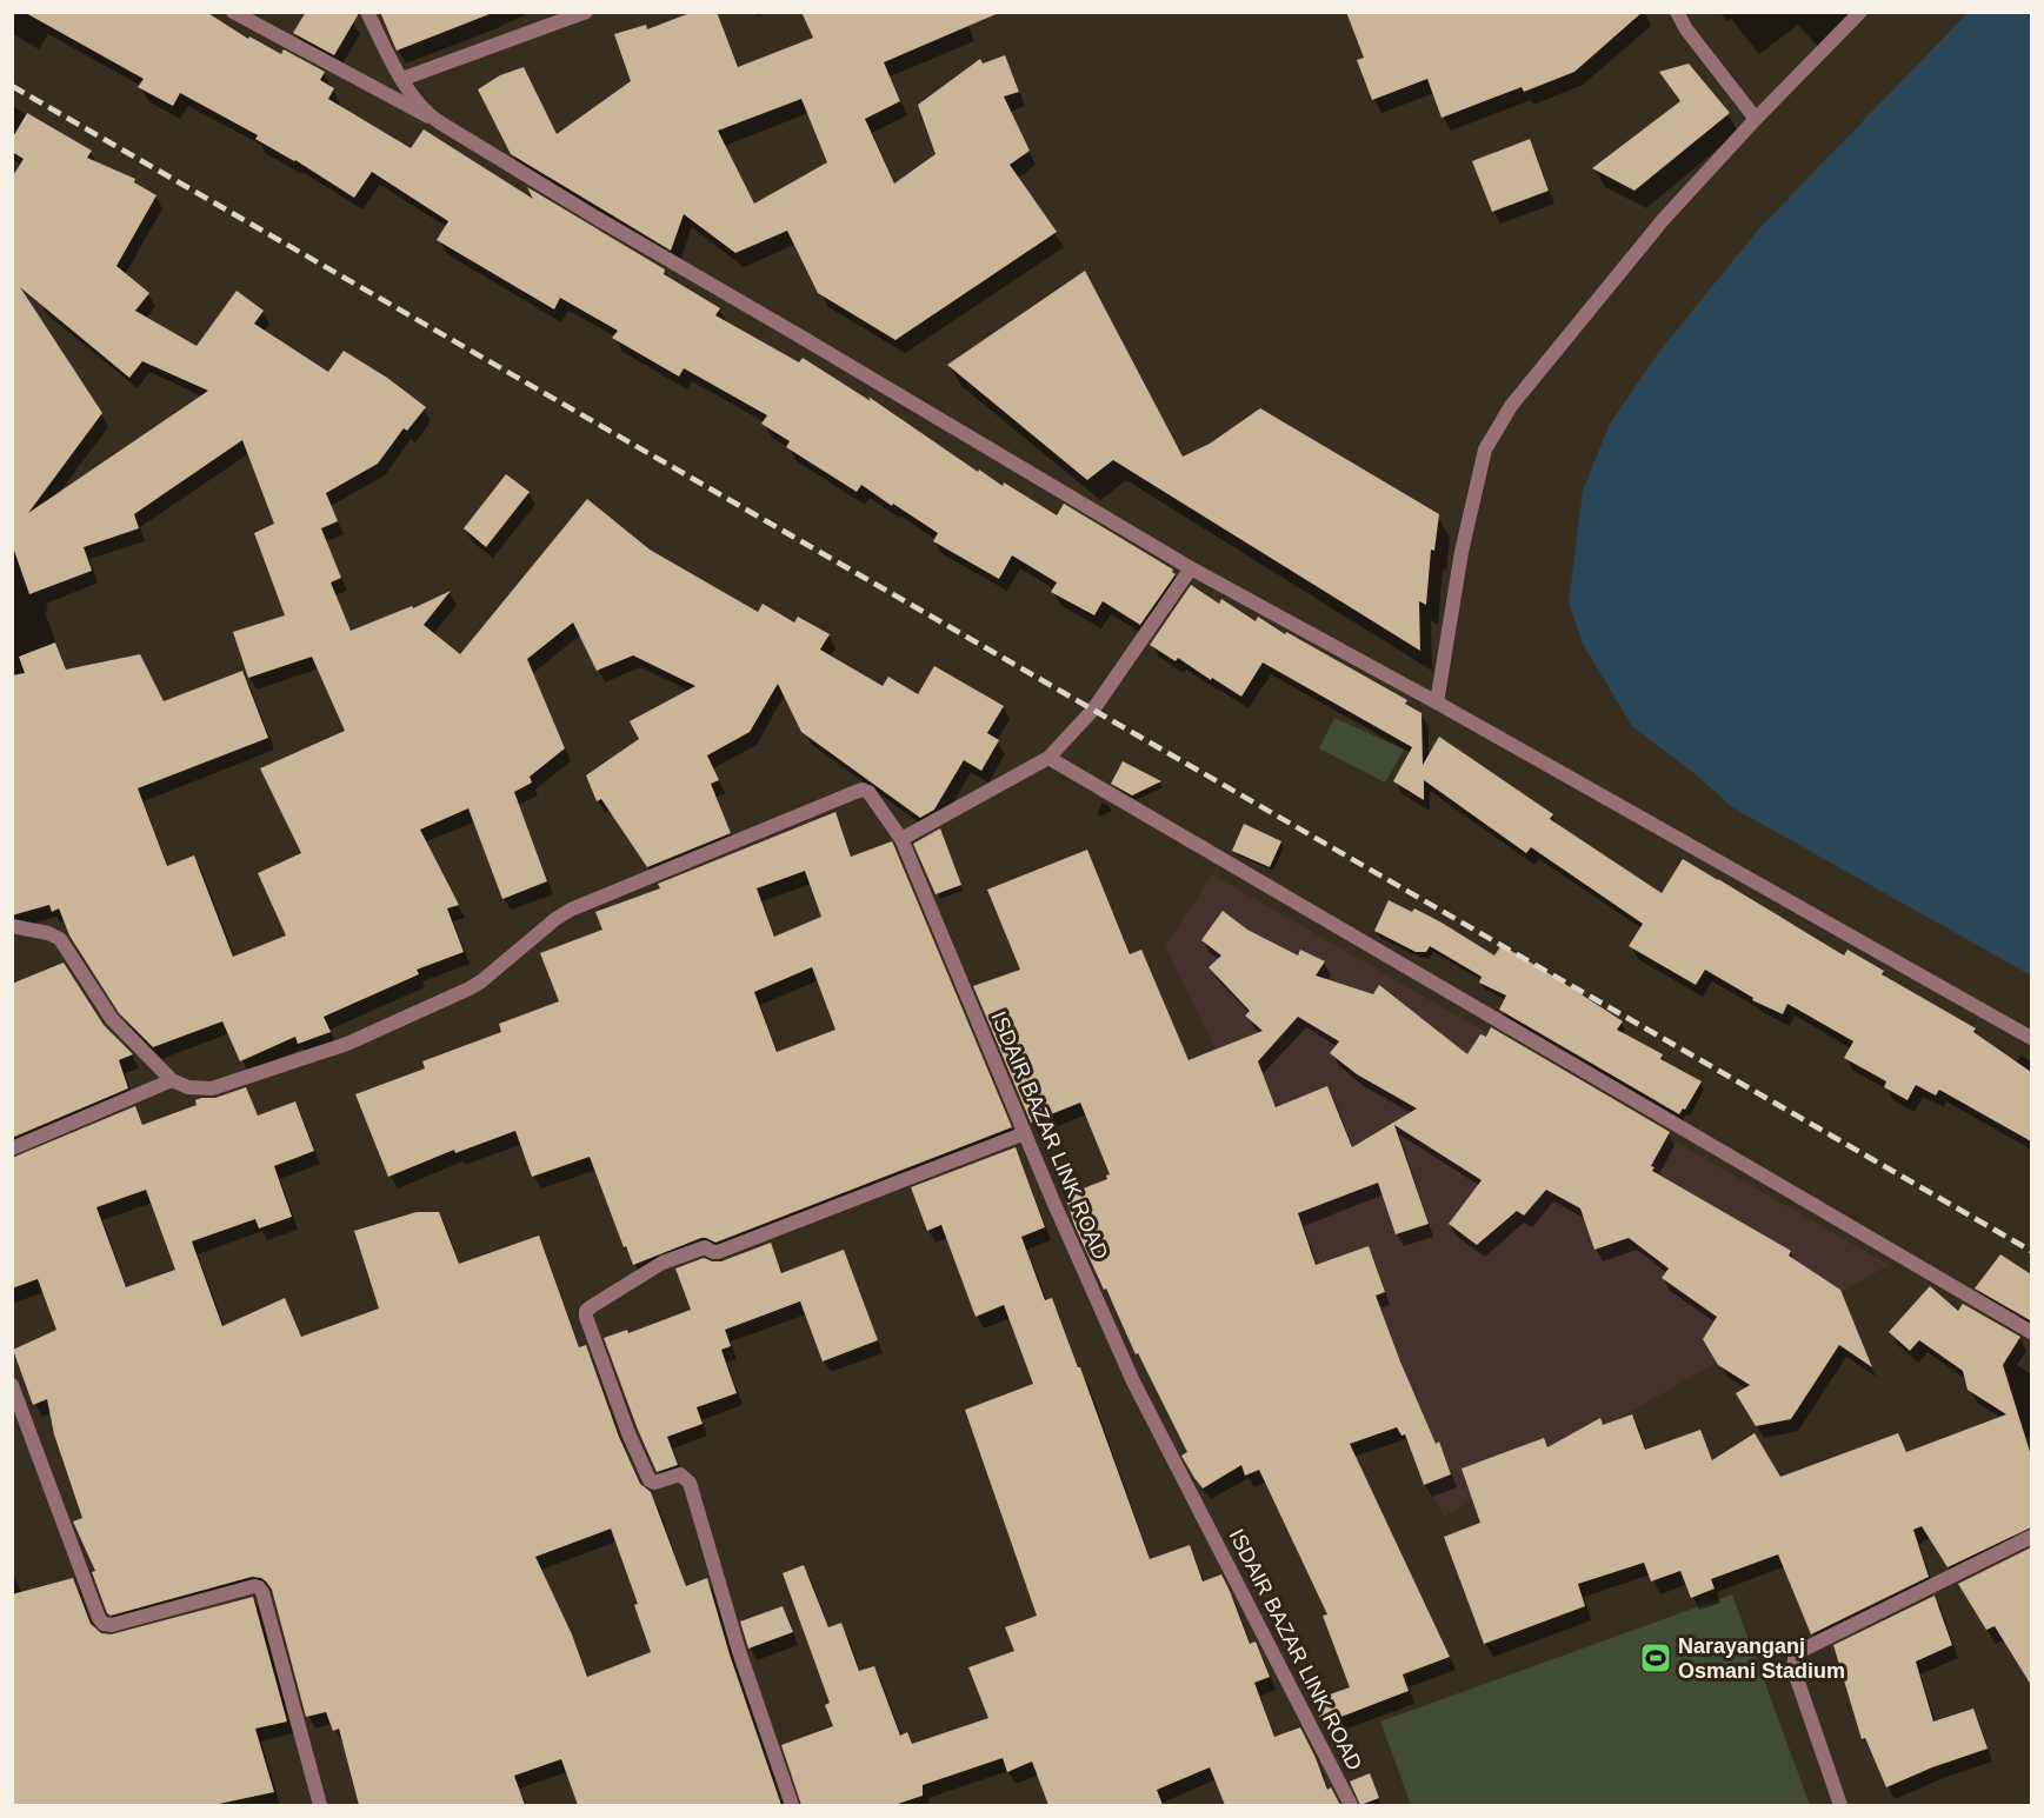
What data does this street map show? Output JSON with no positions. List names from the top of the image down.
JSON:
{
  "streets": {
    "street": ["ISDAIR BAZAR LINK ROAD"]
  },
  "places": {
    "sports": ["Narayanganj Osmani Stadium"]
  }
}
